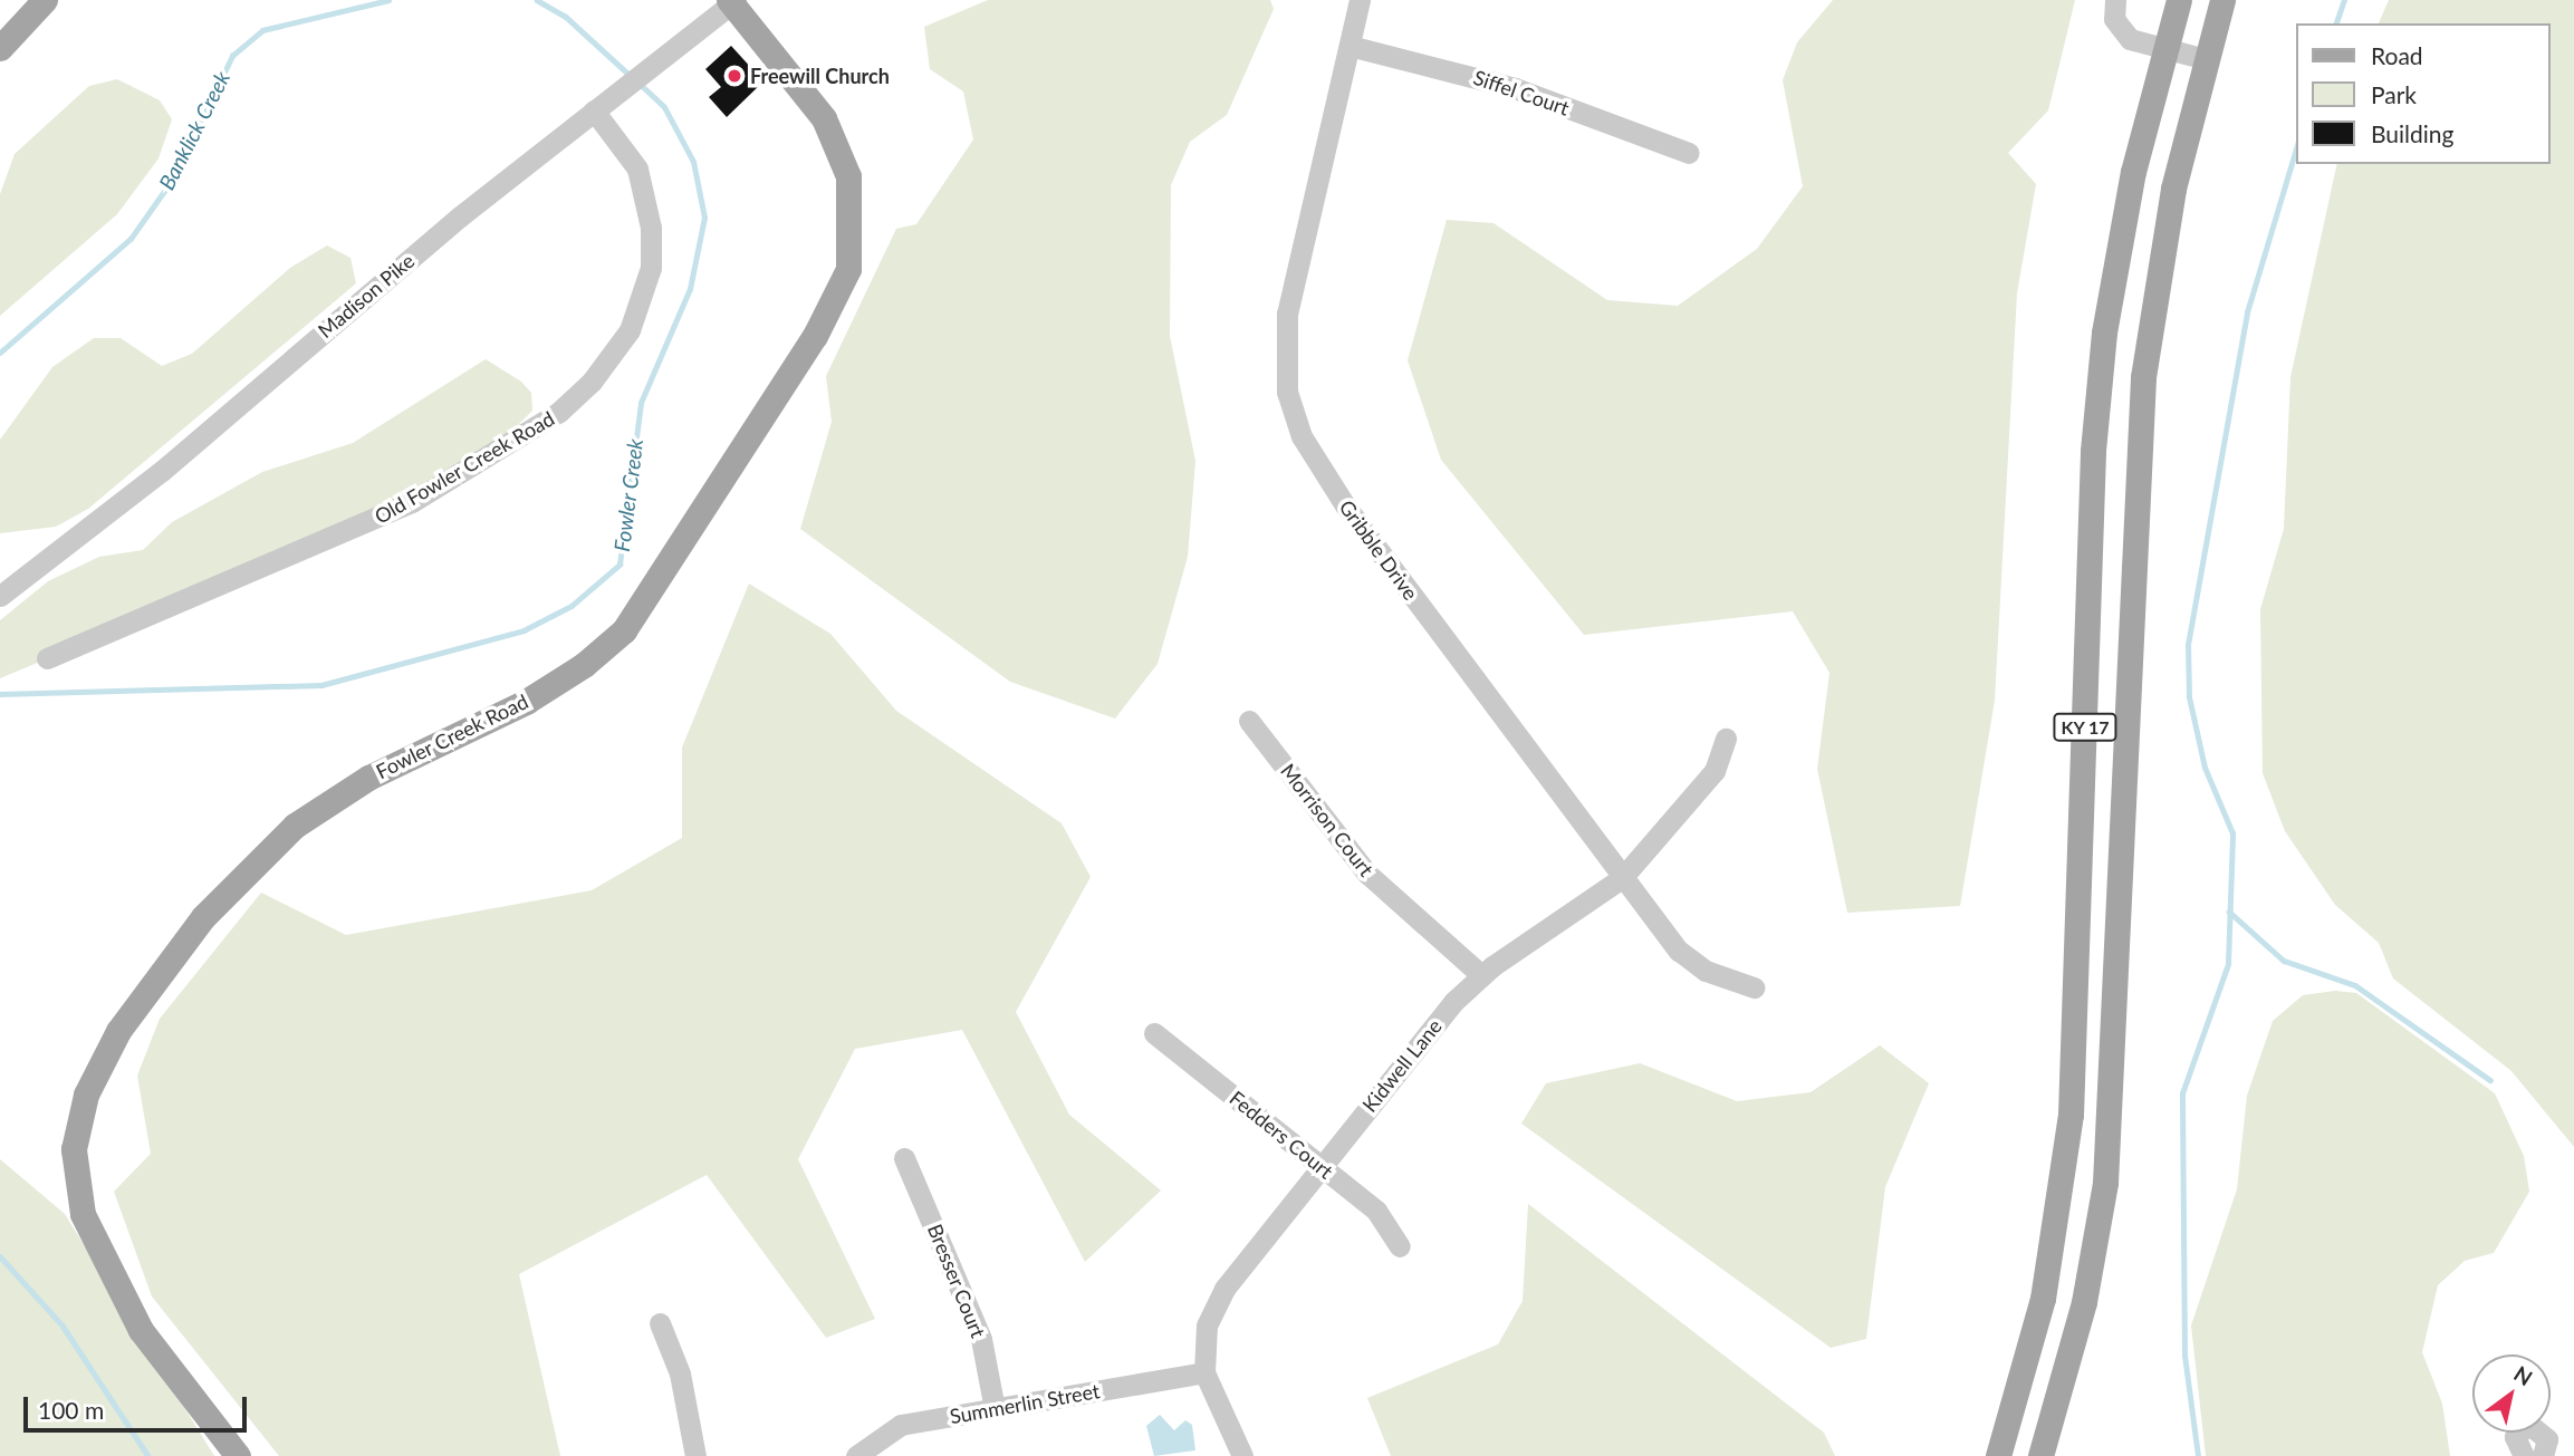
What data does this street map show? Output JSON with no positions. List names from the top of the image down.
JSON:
{
  "streets": {
    "main road": ["KY 17", "Fowler Creek Road"],
    "street": [
      "Siffel Court",
      "Madison Pike",
      "Old Fowler Creek Road",
      "Gribble Drive",
      "Morrison Court",
      "Kidwell Lane",
      "Fedders Court",
      "Bresser Court",
      "Summerlin Street"
    ]
  },
  "crossings": [
    ["Siffel Court", "Gribble Drive"],
    ["Madison Pike", "Old Fowler Creek Road"],
    ["Madison Pike", "Fowler Creek Road"],
    ["Gribble Drive", "Kidwell Lane"],
    ["Morrison Court", "Kidwell Lane"],
    ["Kidwell Lane", "Fedders Court"],
    ["Kidwell Lane", "Summerlin Street"],
    ["Bresser Court", "Summerlin Street"]
  ],
  "water": ["Banklick Creek", "Fowler Creek"],
  "places": ["Freewill Church"],
  "legend": ["Road", "Park", "Building"],
  "scale_bar": "100 m",
  "north": "top right"
}
